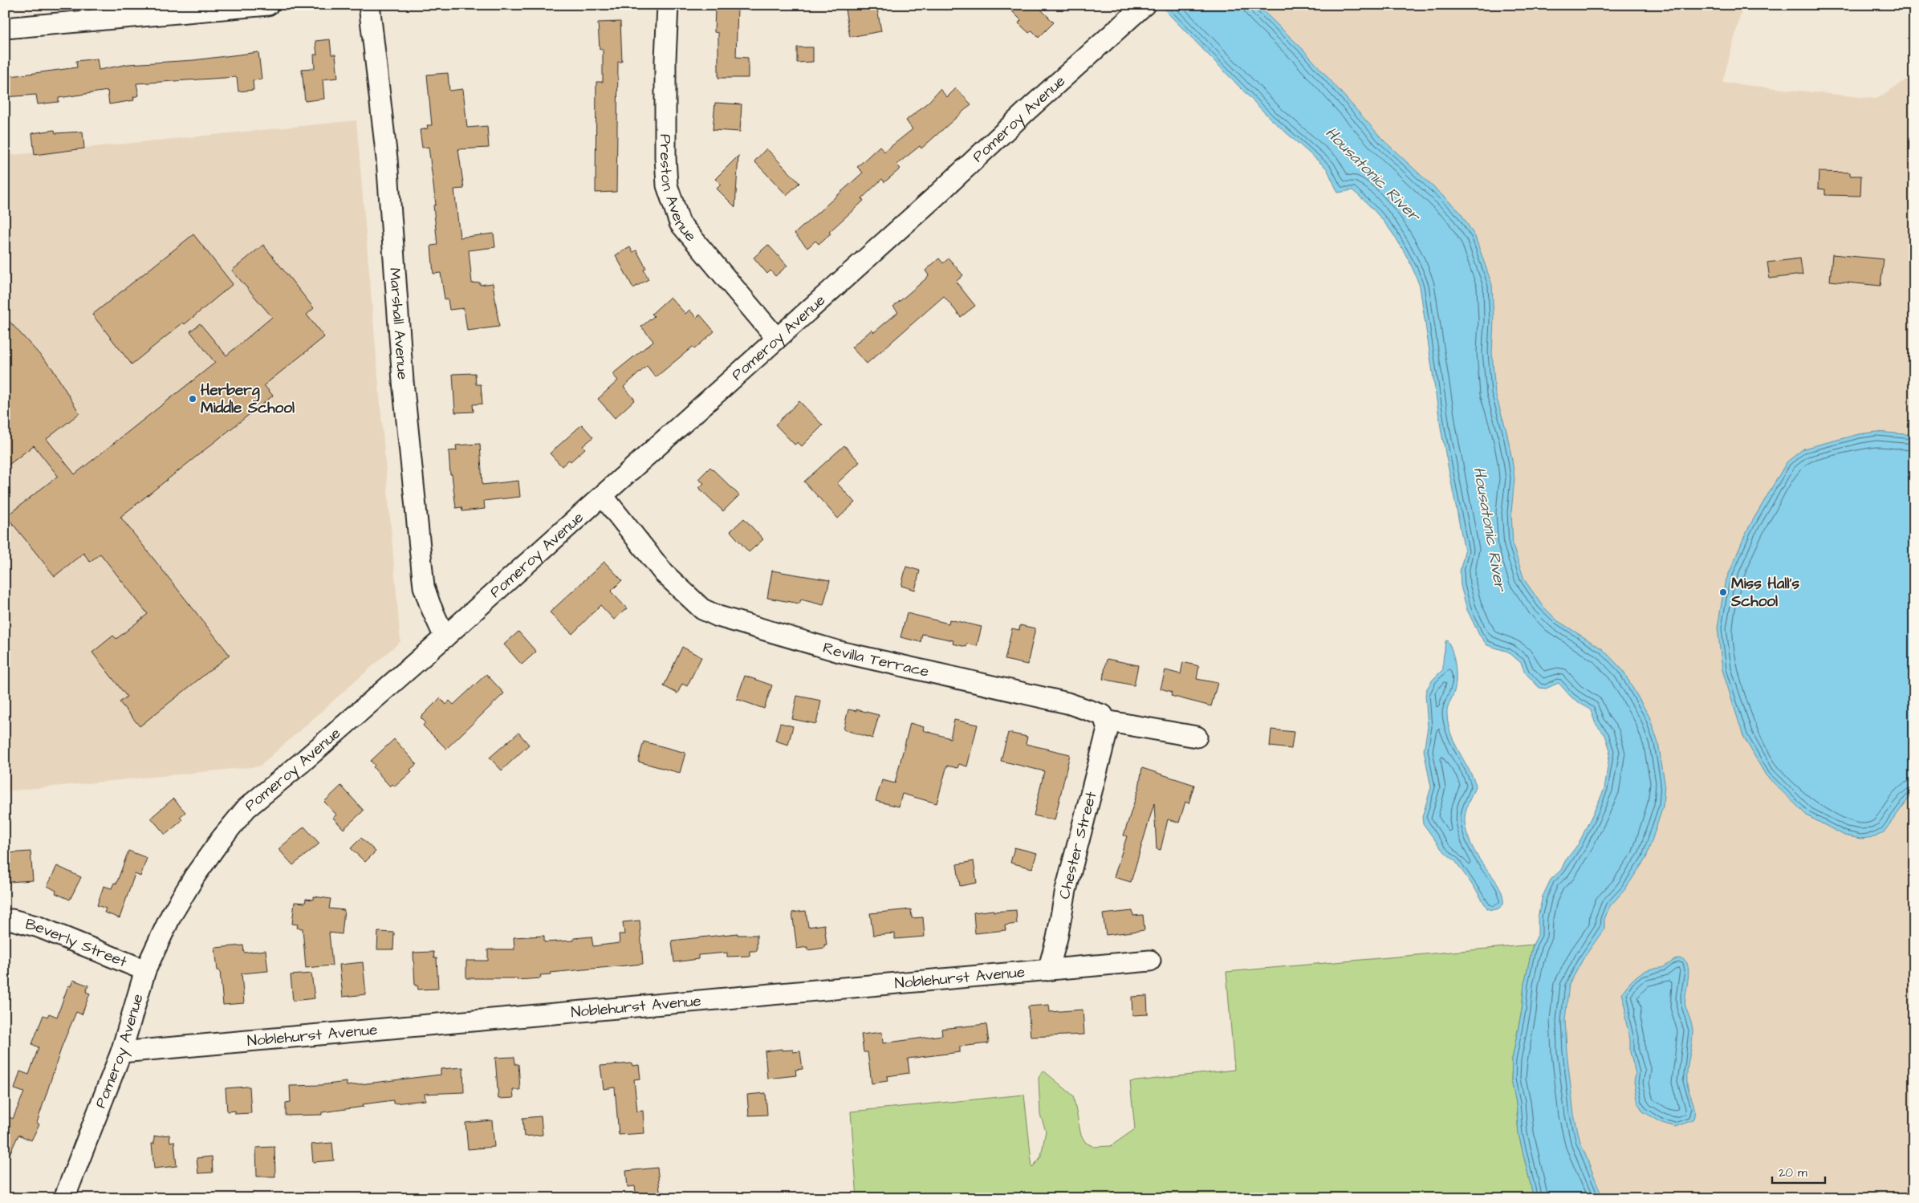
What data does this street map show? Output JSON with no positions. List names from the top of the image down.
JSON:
{
  "streets": {
    "street": [
      "Pomeroy Avenue",
      "Preston Avenue",
      "Marshall Avenue",
      "Revilla Terrace",
      "Chester Street",
      "Beverly Street",
      "Noblehurst Avenue"
    ]
  },
  "crossings": [
    ["Pomeroy Avenue", "Preston Avenue"],
    ["Pomeroy Avenue", "Marshall Avenue"],
    ["Pomeroy Avenue", "Revilla Terrace"],
    ["Pomeroy Avenue", "Beverly Street"],
    ["Pomeroy Avenue", "Noblehurst Avenue"],
    ["Revilla Terrace", "Chester Street"],
    ["Chester Street", "Noblehurst Avenue"]
  ],
  "water": ["Housatonic River"],
  "places": ["Herberg Middle School", "Miss Hall's School"],
  "scale_bar": "20 m"
}
